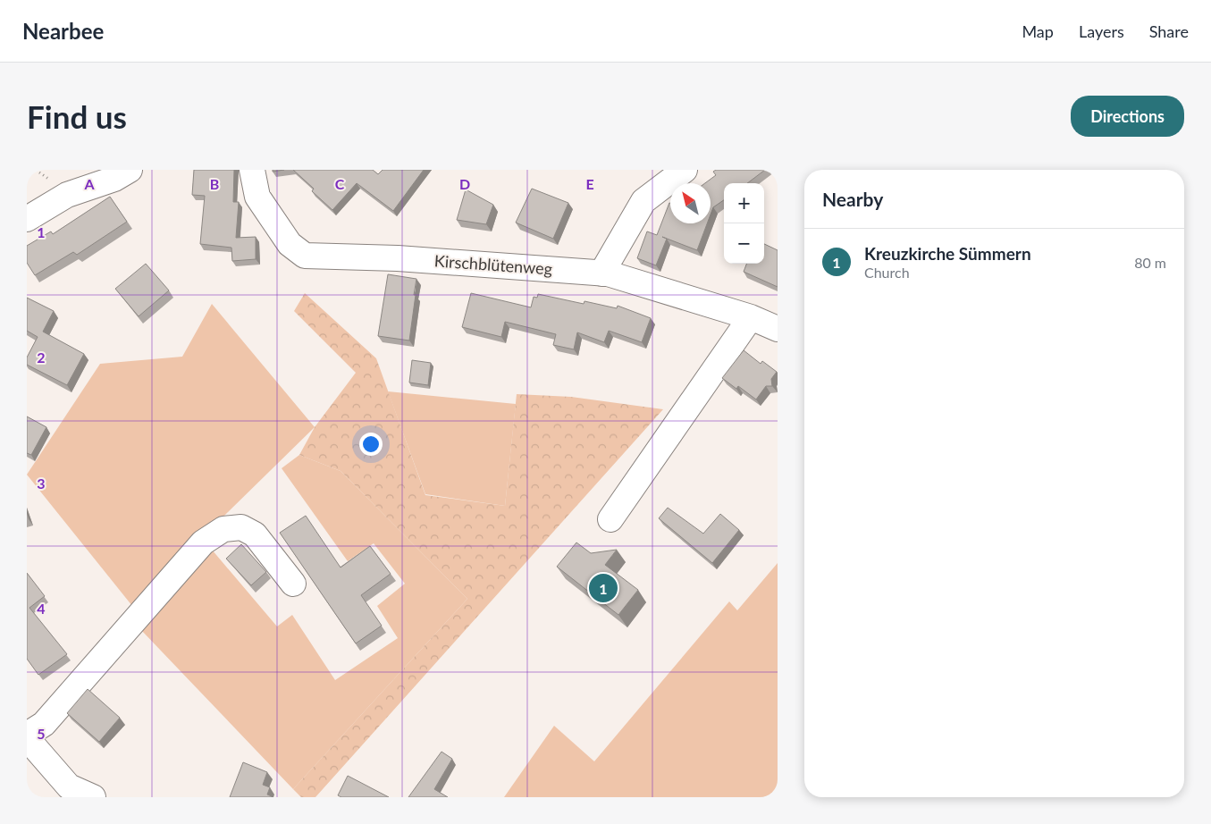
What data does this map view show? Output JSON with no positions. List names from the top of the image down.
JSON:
{
  "streets": {
    "street": ["Kirschblütenweg"]
  },
  "north": "top left",
  "page": {
    "header": "Nearbee",
    "nav": ["Map", "Layers", "Share"],
    "buttons": "Directions",
    "title": "Find us",
    "heading": "Nearby",
    "map_buttons": ["+", "−"],
    "list": [
      {
        "mark": "1",
        "name": "Kreuzkirche Sümmern",
        "note": "Church",
        "value": "80 m"
      }
    ],
    "pins": "1"
  },
  "grid": {
    "columns": [
      "A",
      "B",
      "C",
      "D",
      "E"
    ],
    "rows": [
      "1",
      "2",
      "3",
      "4",
      "5"
    ]
  }
}
